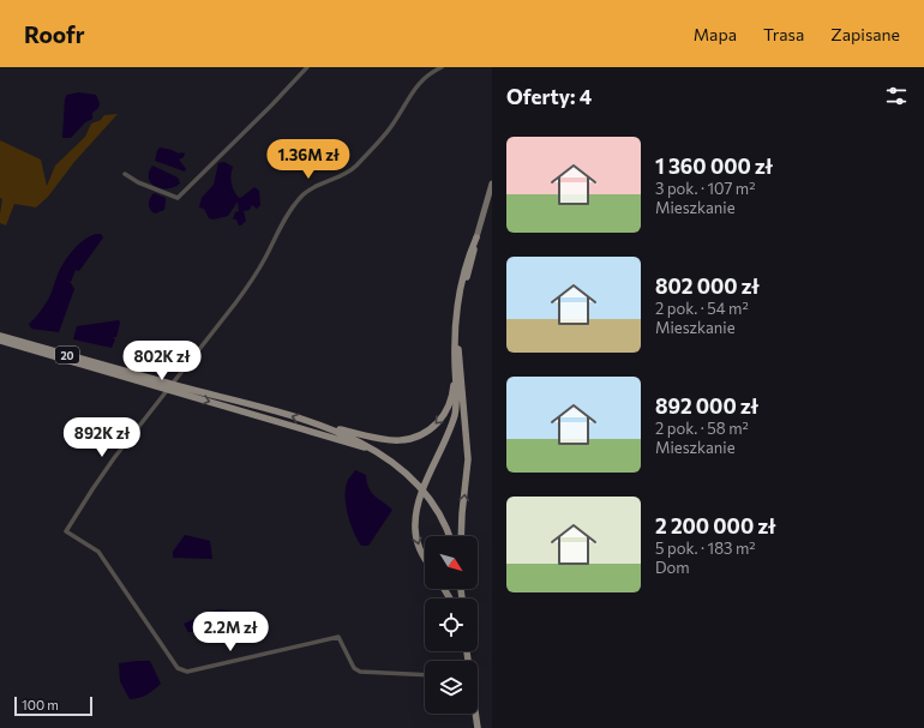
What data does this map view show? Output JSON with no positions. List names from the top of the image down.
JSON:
{
  "streets": {
    "main road": ["20"]
  },
  "scale_bar": "100 m",
  "north": "bottom right",
  "page": {
    "header": "Roofr",
    "nav": ["Mapa", "Trasa", "Zapisane"],
    "heading": "Oferty: 4",
    "list": [
      {
        "name": "1 360 000 zł",
        "note": "3 pok. · 107 m² · Mieszkanie"
      },
      {
        "name": "802 000 zł",
        "note": "2 pok. · 54 m² · Mieszkanie"
      },
      {
        "name": "892 000 zł",
        "note": "2 pok. · 58 m² · Mieszkanie"
      },
      {
        "name": "2 200 000 zł",
        "note": "5 pok. · 183 m² · Dom"
      }
    ],
    "price": [
      "1.36M zł",
      "802K zł",
      "892K zł",
      "2.2M zł"
    ],
    "scale": "100 m"
  }
}
